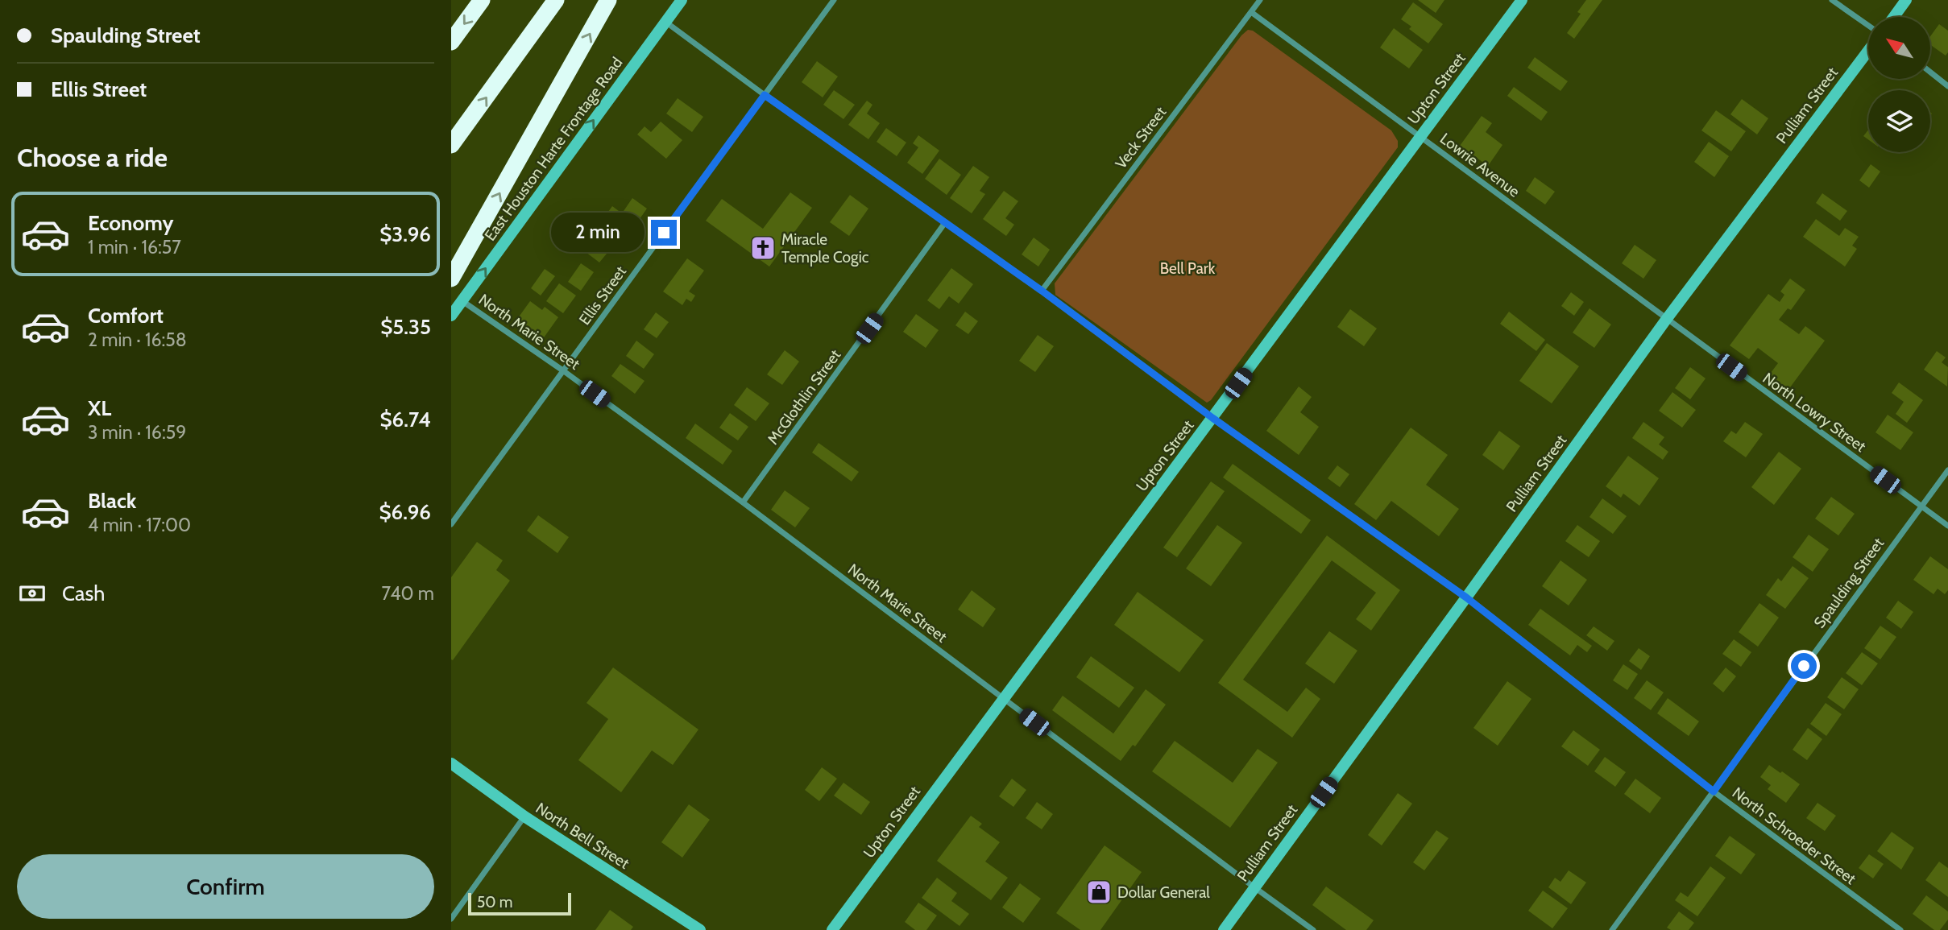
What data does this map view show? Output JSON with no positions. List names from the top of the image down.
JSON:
{
  "streets": {
    "main road": [
      "Upton Street",
      "Pulliam Street",
      "East Houston Harte Frontage Road",
      "North Bell Street"
    ],
    "street": [
      "Veck Street",
      "Lowrie Avenue",
      "Ellis Street",
      "North Marie Street",
      "McGlothlin Street",
      "North Lowry Street",
      "Spaulding Street",
      "North Schroeder Street"
    ]
  },
  "crossings": [
    ["Upton Street", "Lowrie Avenue"],
    ["Upton Street", "North Marie Street"],
    ["Upton Street", "North Schroeder Street"],
    ["Pulliam Street", "Lowrie Avenue"],
    ["Pulliam Street", "North Marie Street"],
    ["Pulliam Street", "North Lowry Street"],
    ["Pulliam Street", "North Schroeder Street"],
    ["Veck Street", "Lowrie Avenue"],
    ["Veck Street", "North Schroeder Street"],
    ["East Houston Harte Frontage Road", "North Marie Street"],
    ["East Houston Harte Frontage Road", "North Schroeder Street"],
    ["Lowrie Avenue", "North Lowry Street"],
    ["Ellis Street", "North Marie Street"],
    ["Ellis Street", "North Schroeder Street"],
    ["North Marie Street", "McGlothlin Street"],
    ["McGlothlin Street", "North Schroeder Street"],
    ["North Lowry Street", "Spaulding Street"],
    ["Spaulding Street", "North Schroeder Street"]
  ],
  "one_way": ["East Houston Harte Frontage Road"],
  "parks": ["Bell Park"],
  "places": {
    "church": ["Miracle Temple Cogic"],
    "shop": ["Dollar General"]
  },
  "scale_bar": "50 m",
  "north": "top left",
  "page": {
    "banner": ["Spaulding Street", "Ellis Street"],
    "heading": "Choose a ride",
    "list": [
      {
        "name": "Economy",
        "note": "1 min · 16:57",
        "value": "$3.96"
      },
      {
        "name": "Comfort",
        "note": "2 min · 16:58",
        "value": "$5.35"
      },
      {
        "name": "XL",
        "note": "3 min · 16:59",
        "value": "$6.74"
      },
      {
        "name": "Black",
        "note": "4 min · 17:00",
        "value": "$6.96"
      }
    ],
    "bubble": "2 min",
    "pay": ["Cash", "740 m"],
    "buttons": "Confirm",
    "scale": "50 m"
  }
}
